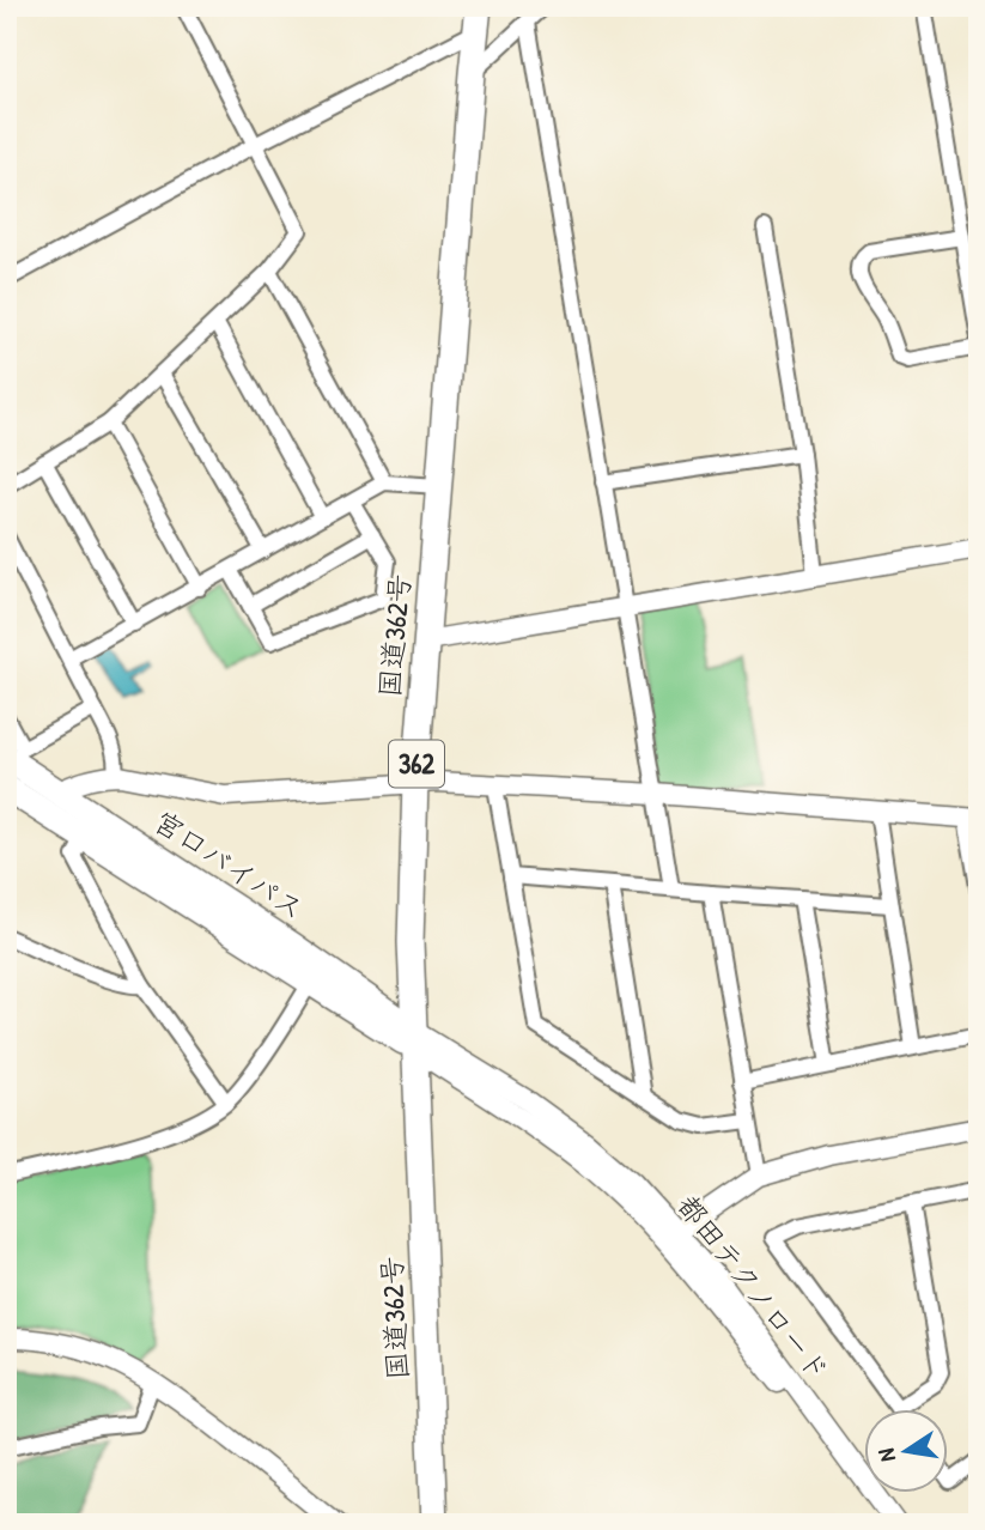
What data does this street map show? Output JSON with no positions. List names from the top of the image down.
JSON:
{
  "streets": {
    "highway": ["国道362号", "362", "宮口バイパス"],
    "street": ["都田テクノロード"]
  },
  "crossings": [
    ["国道362号", "宮口バイパス"],
    ["国道362号", "都田テクノロード"],
    ["宮口バイパス", "都田テクノロード"]
  ],
  "north": "left"
}
